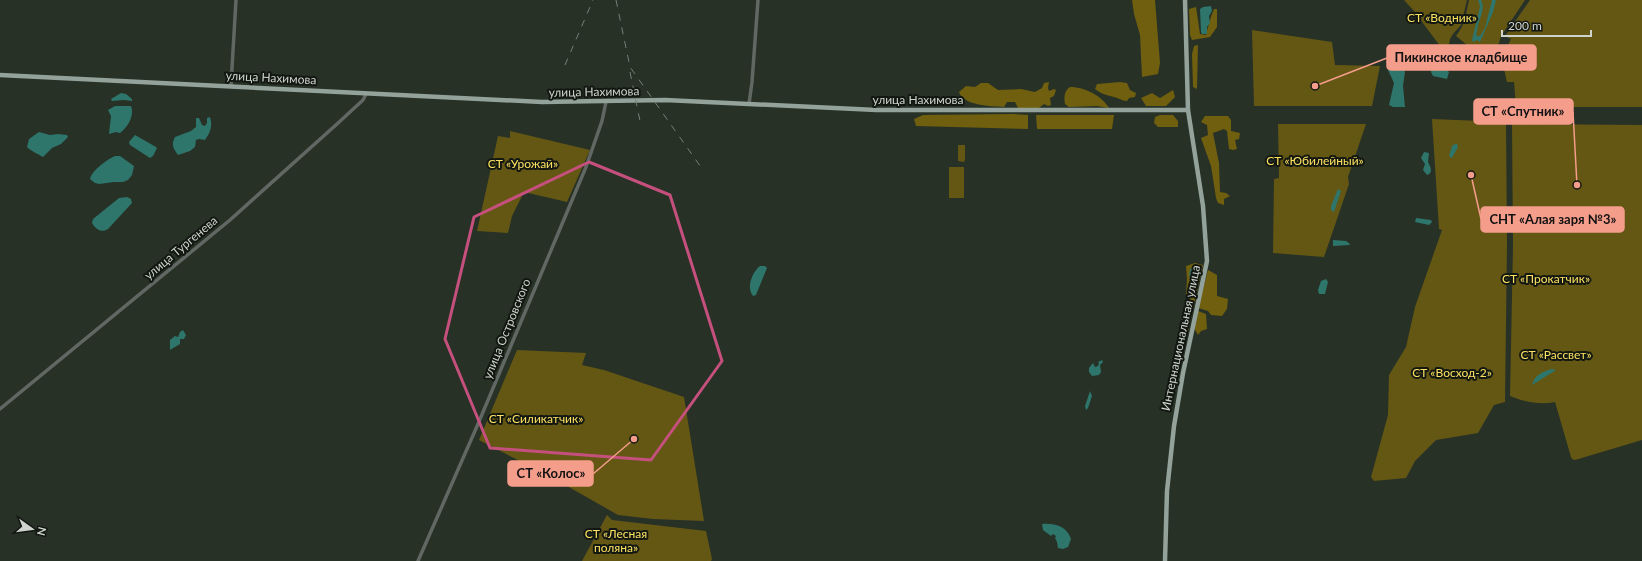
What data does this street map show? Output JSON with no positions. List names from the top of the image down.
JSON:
{
  "streets": {
    "main road": ["улица Нахимова", "Интернациональная улица"],
    "street": ["улица Тургенева", "улица Островского"]
  },
  "crossings": [
    ["улица Нахимова", "улица Тургенева"],
    ["улица Нахимова", "улица Островского"],
    ["улица Нахимова", "Интернациональная улица"]
  ],
  "parks": [
    "СТ «Водник»",
    "СТ «Юбилейный»",
    "СТ «Урожай»",
    "СТ «Прокатчик»",
    "СТ «Рассвет»",
    "СТ «Восход-2»",
    "СТ «Силикатчик»",
    "СТ «Лесная поляна»"
  ],
  "places": [
    "Пикинское кладбище",
    "СНТ «Алая заря №3»",
    "СТ «Спутник»",
    "СТ «Колос»"
  ],
  "scale_bar": "200 m",
  "north": "right"
}
